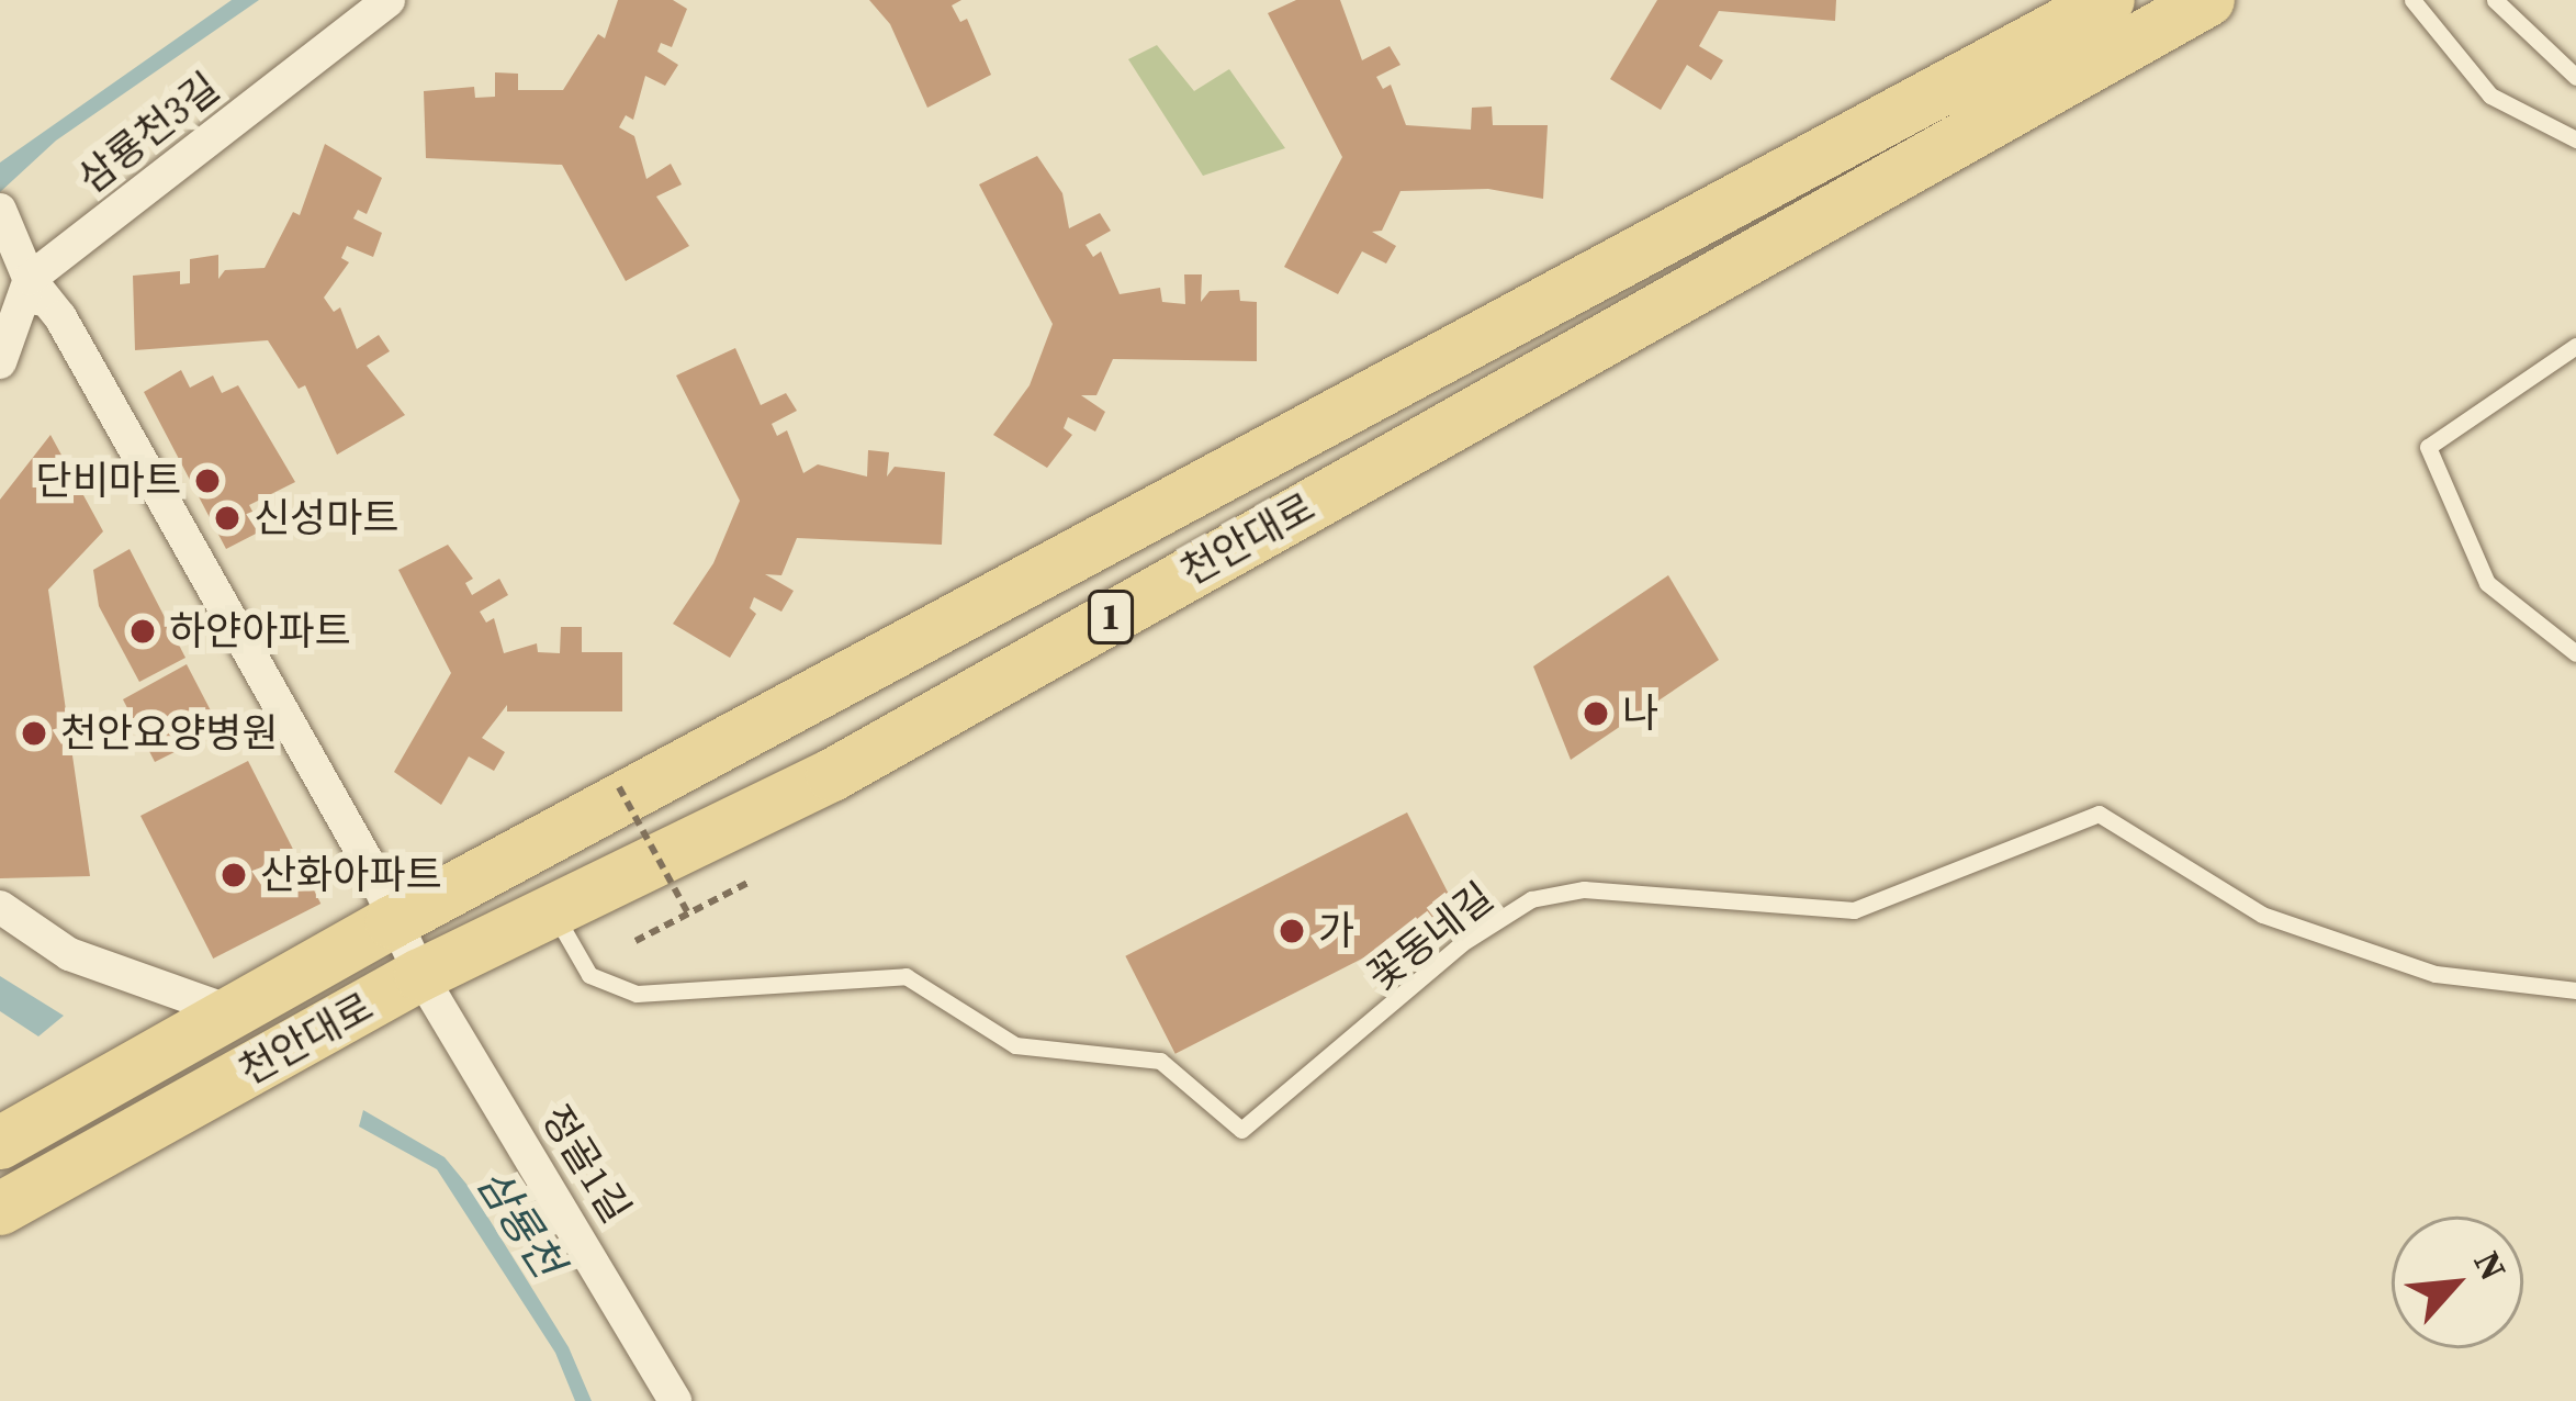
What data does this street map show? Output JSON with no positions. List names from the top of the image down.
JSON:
{
  "streets": {
    "main road": ["천안대로", "1"],
    "street": ["삼룡천3길", "정골1길"],
    "lane": ["꽃동네길"]
  },
  "crossings": [
    ["삼룡천3길", "정골1길"],
    ["천안대로", "꽃동네길"],
    ["천안대로", "정골1길"]
  ],
  "water": ["삼룡천"],
  "places": [
    "단비마트",
    "신성마트",
    "하얀아파트",
    "나",
    "천안요양병원",
    "산화아파트",
    "가"
  ],
  "north": "top right"
}
